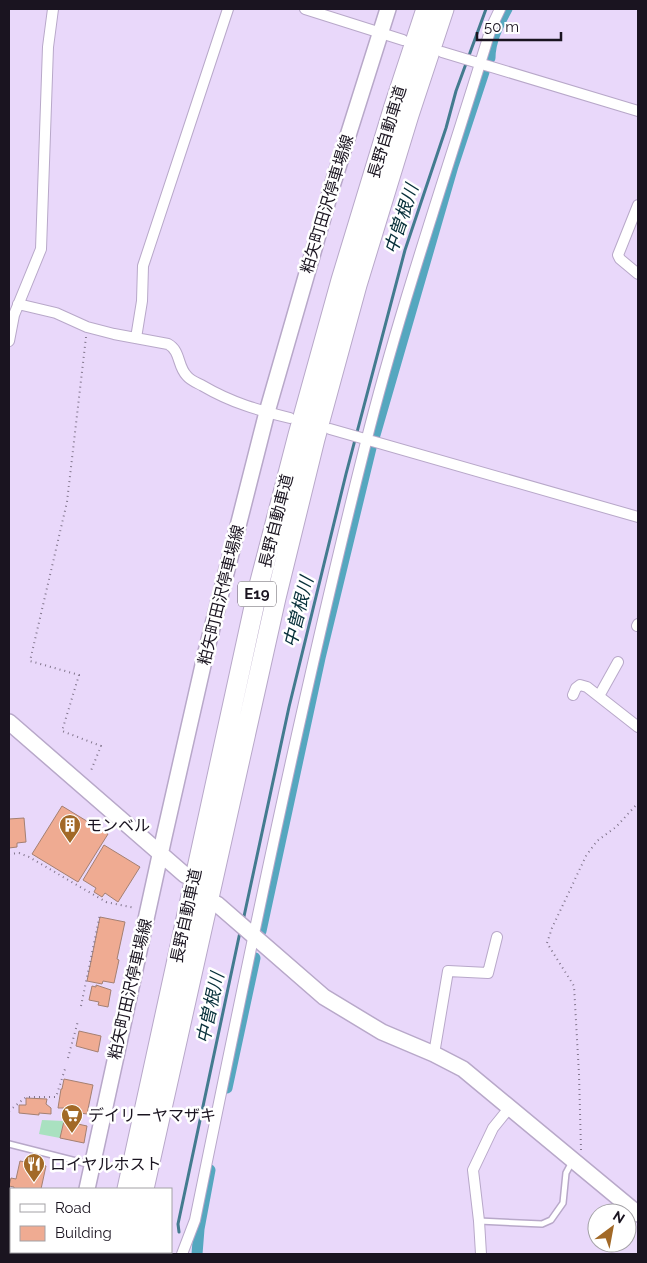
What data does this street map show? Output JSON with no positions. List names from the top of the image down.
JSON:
{
  "streets": {
    "highway": ["長野自動車道", "E19"],
    "main road": ["粕矢町田沢停車場線"]
  },
  "water": ["中曽根川"],
  "places": {
    "building": ["モンベル"],
    "supermarket": ["デイリーヤマザキ"],
    "restaurant": ["ロイヤルホスト"]
  },
  "legend": ["Road", "Building"],
  "scale_bar": "50 m",
  "north": "top right"
}
